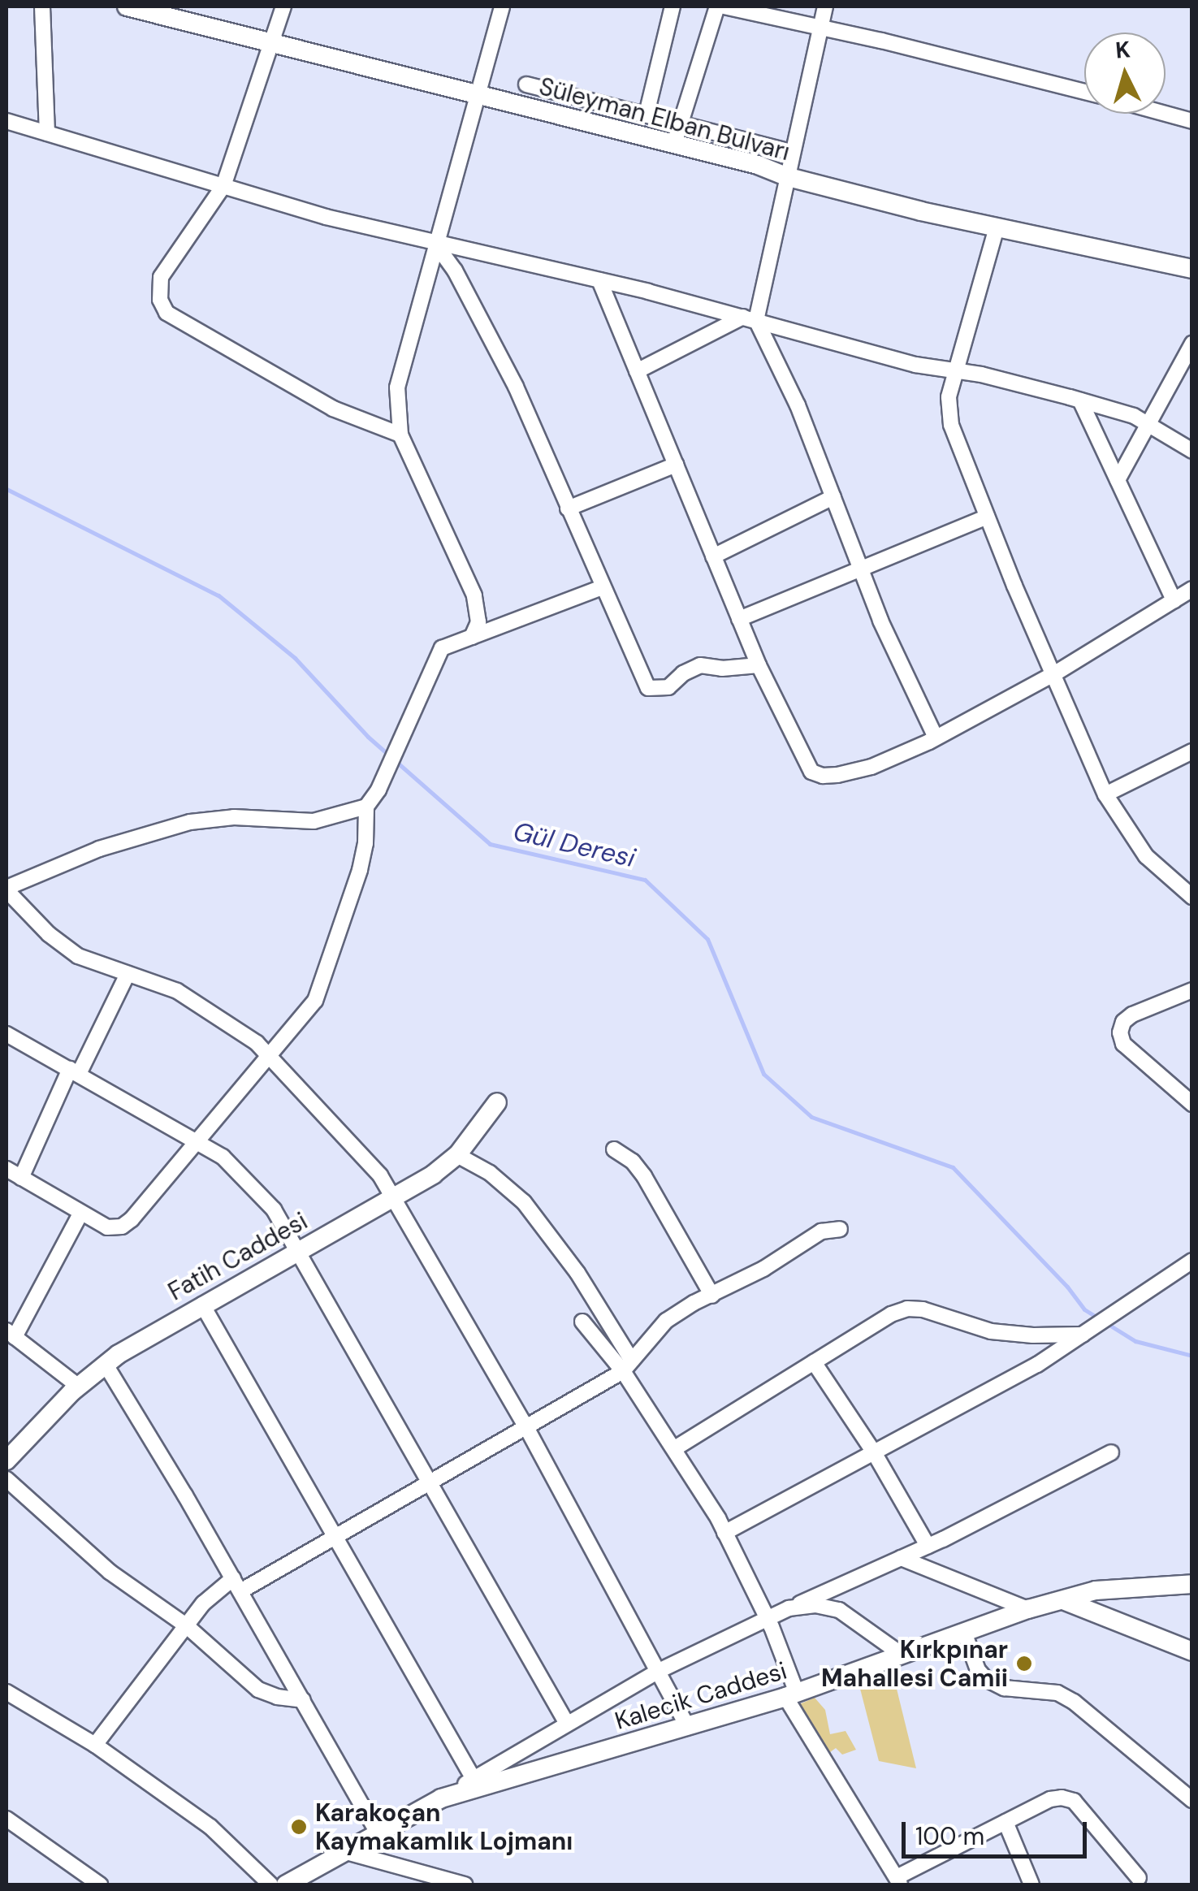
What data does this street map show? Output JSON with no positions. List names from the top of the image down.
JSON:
{
  "streets": {
    "street": ["Süleyman Elban Bulvarı", "Fatih Caddesi", "Kalecik Caddesi"]
  },
  "water": ["Gül Deresi"],
  "places": ["Kırkpınar Mahallesi Camii", "Karakoçan Kaymakamlık Lojmanı"],
  "scale_bar": "100 m",
  "north": "top"
}
